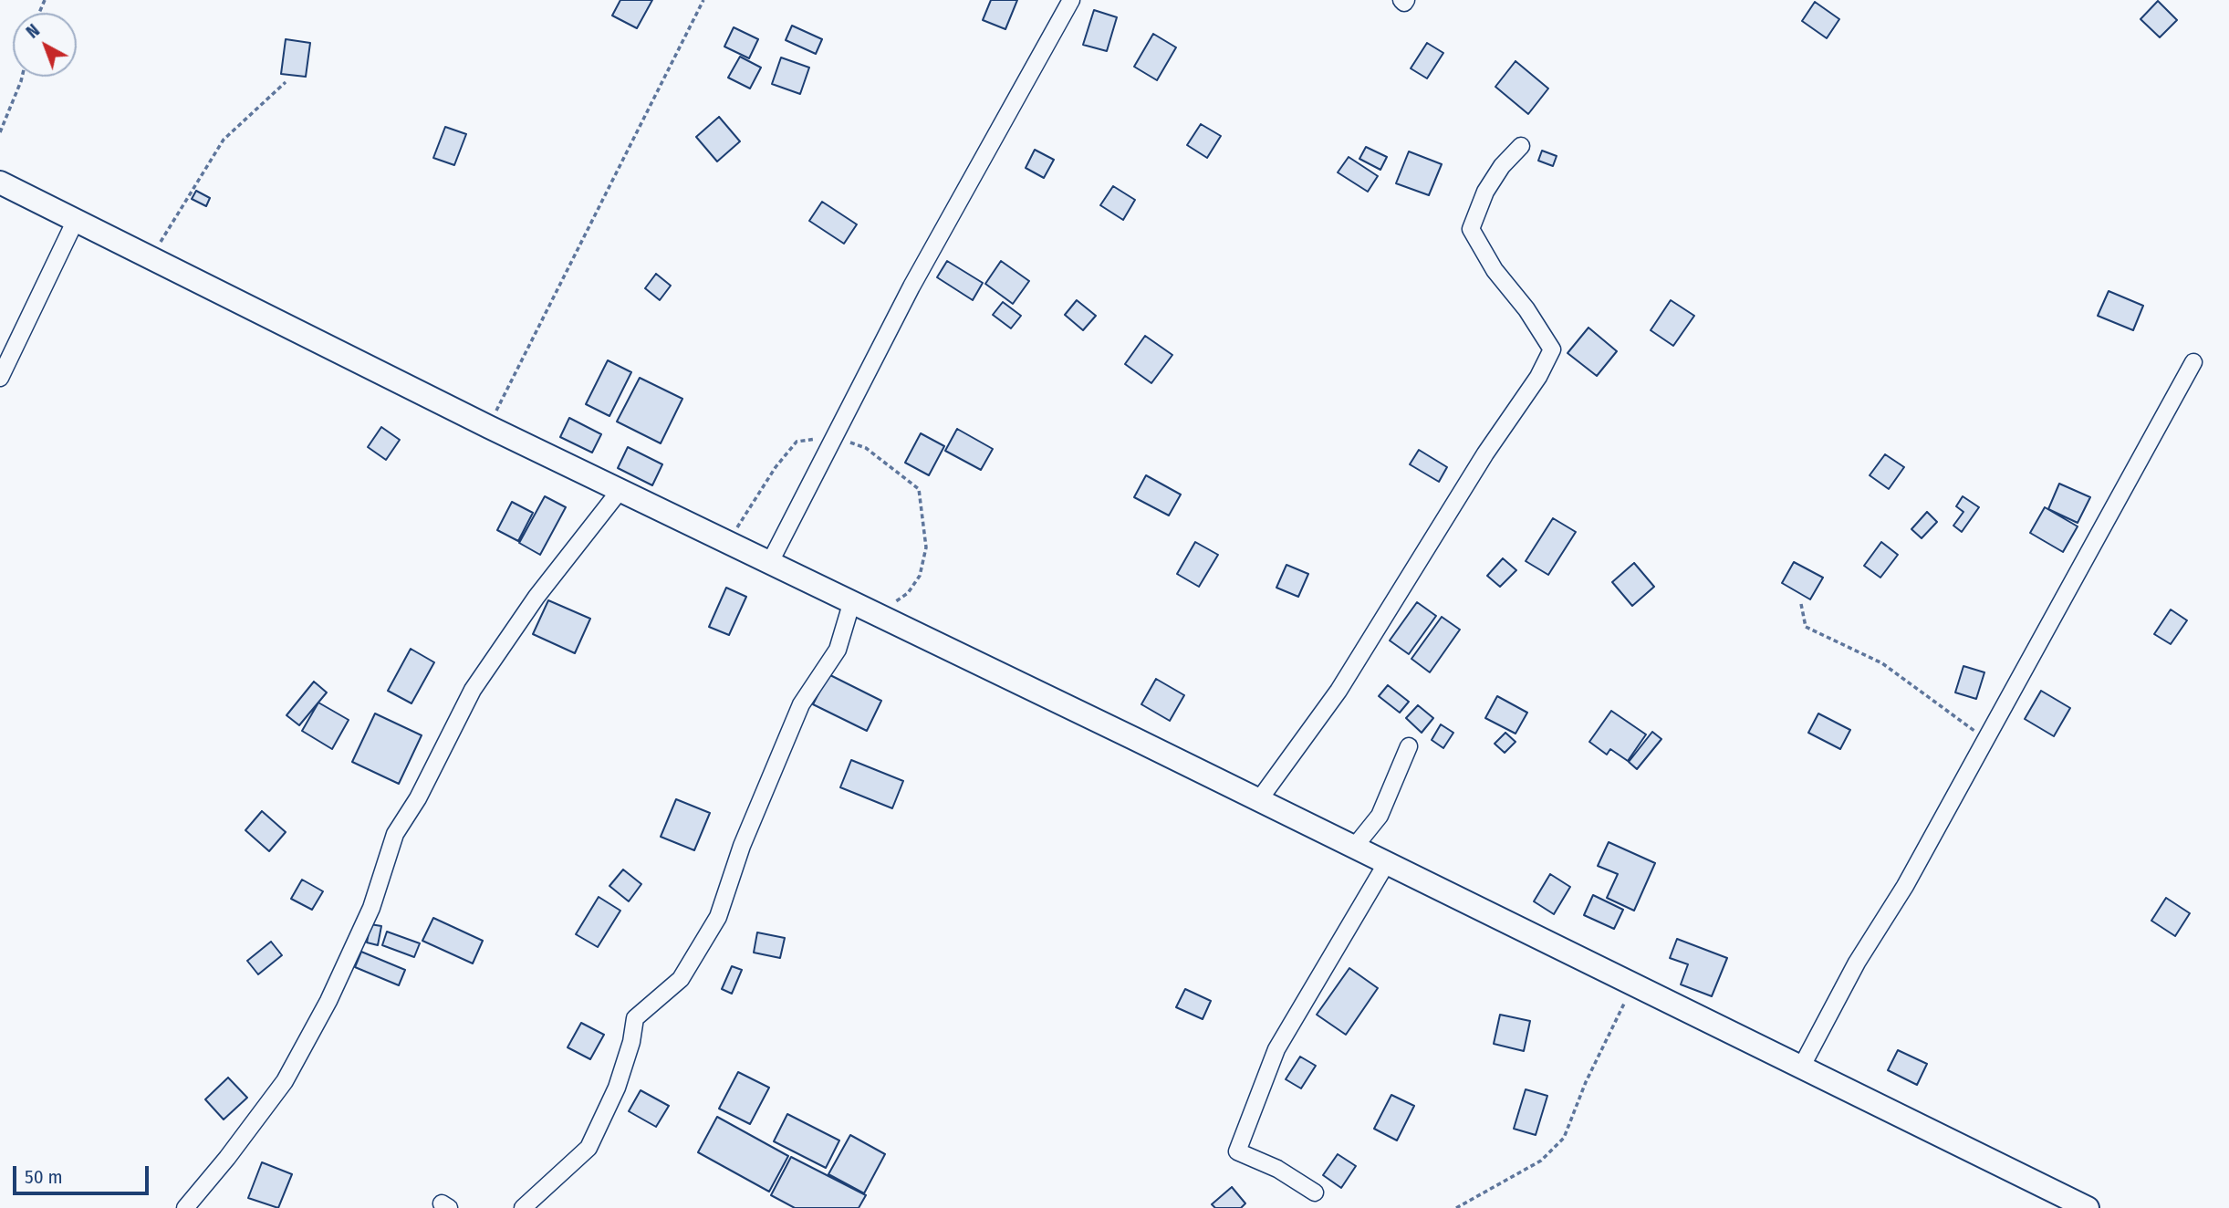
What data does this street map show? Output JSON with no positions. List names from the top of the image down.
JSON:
{
  "scale_bar": "50 m",
  "north": "top left"
}
